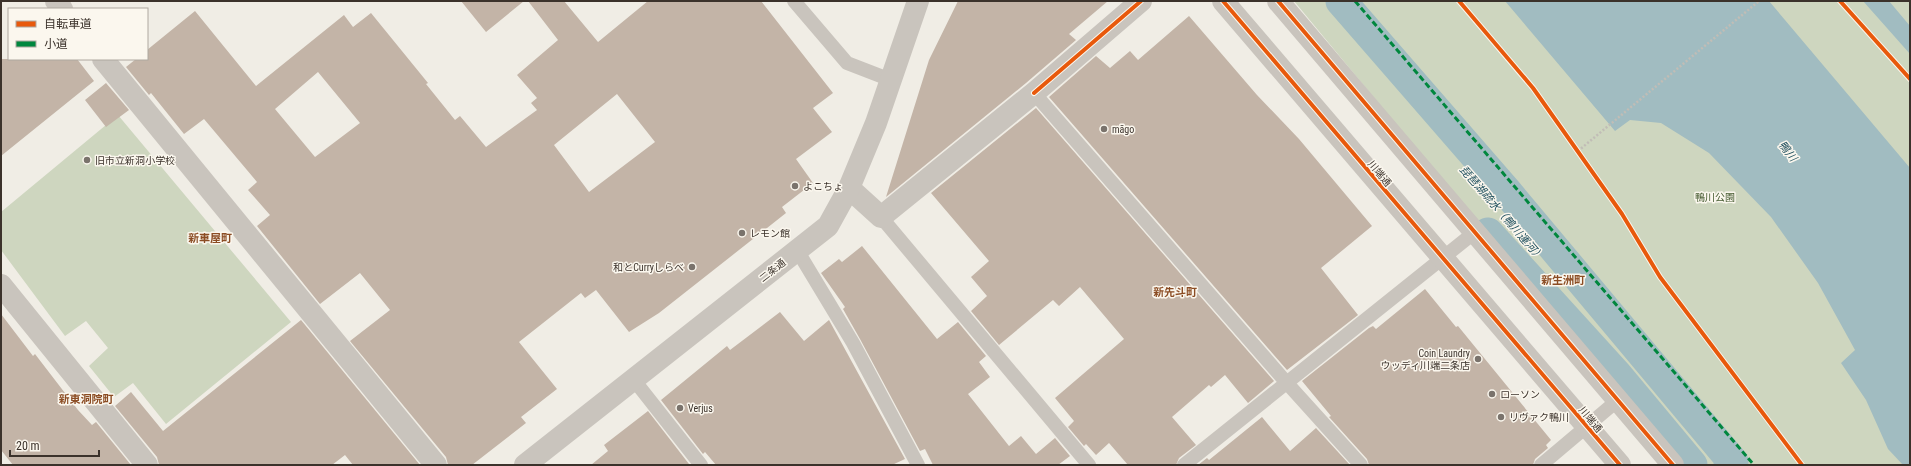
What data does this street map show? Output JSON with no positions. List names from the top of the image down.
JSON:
{
  "streets": {
    "street": ["川端通", "二条通"]
  },
  "districts": [
    "新車屋町",
    "新生洲町",
    "新先斗町",
    "新東洞院町"
  ],
  "water": ["鴨川", "琵琶湖疏水（鴨川運河）"],
  "parks": ["鴨川公園"],
  "places": [
    "māgo",
    "旧市立新洞小学校",
    "よこちょ",
    "レモン館",
    "和とCurryしらべ",
    "Coin Laundry ウッディ川端二条店",
    "ローソン",
    "Verjus",
    "リヴァク鴨川"
  ],
  "legend": ["自転車道", "小道"],
  "scale_bar": "20 m"
}
